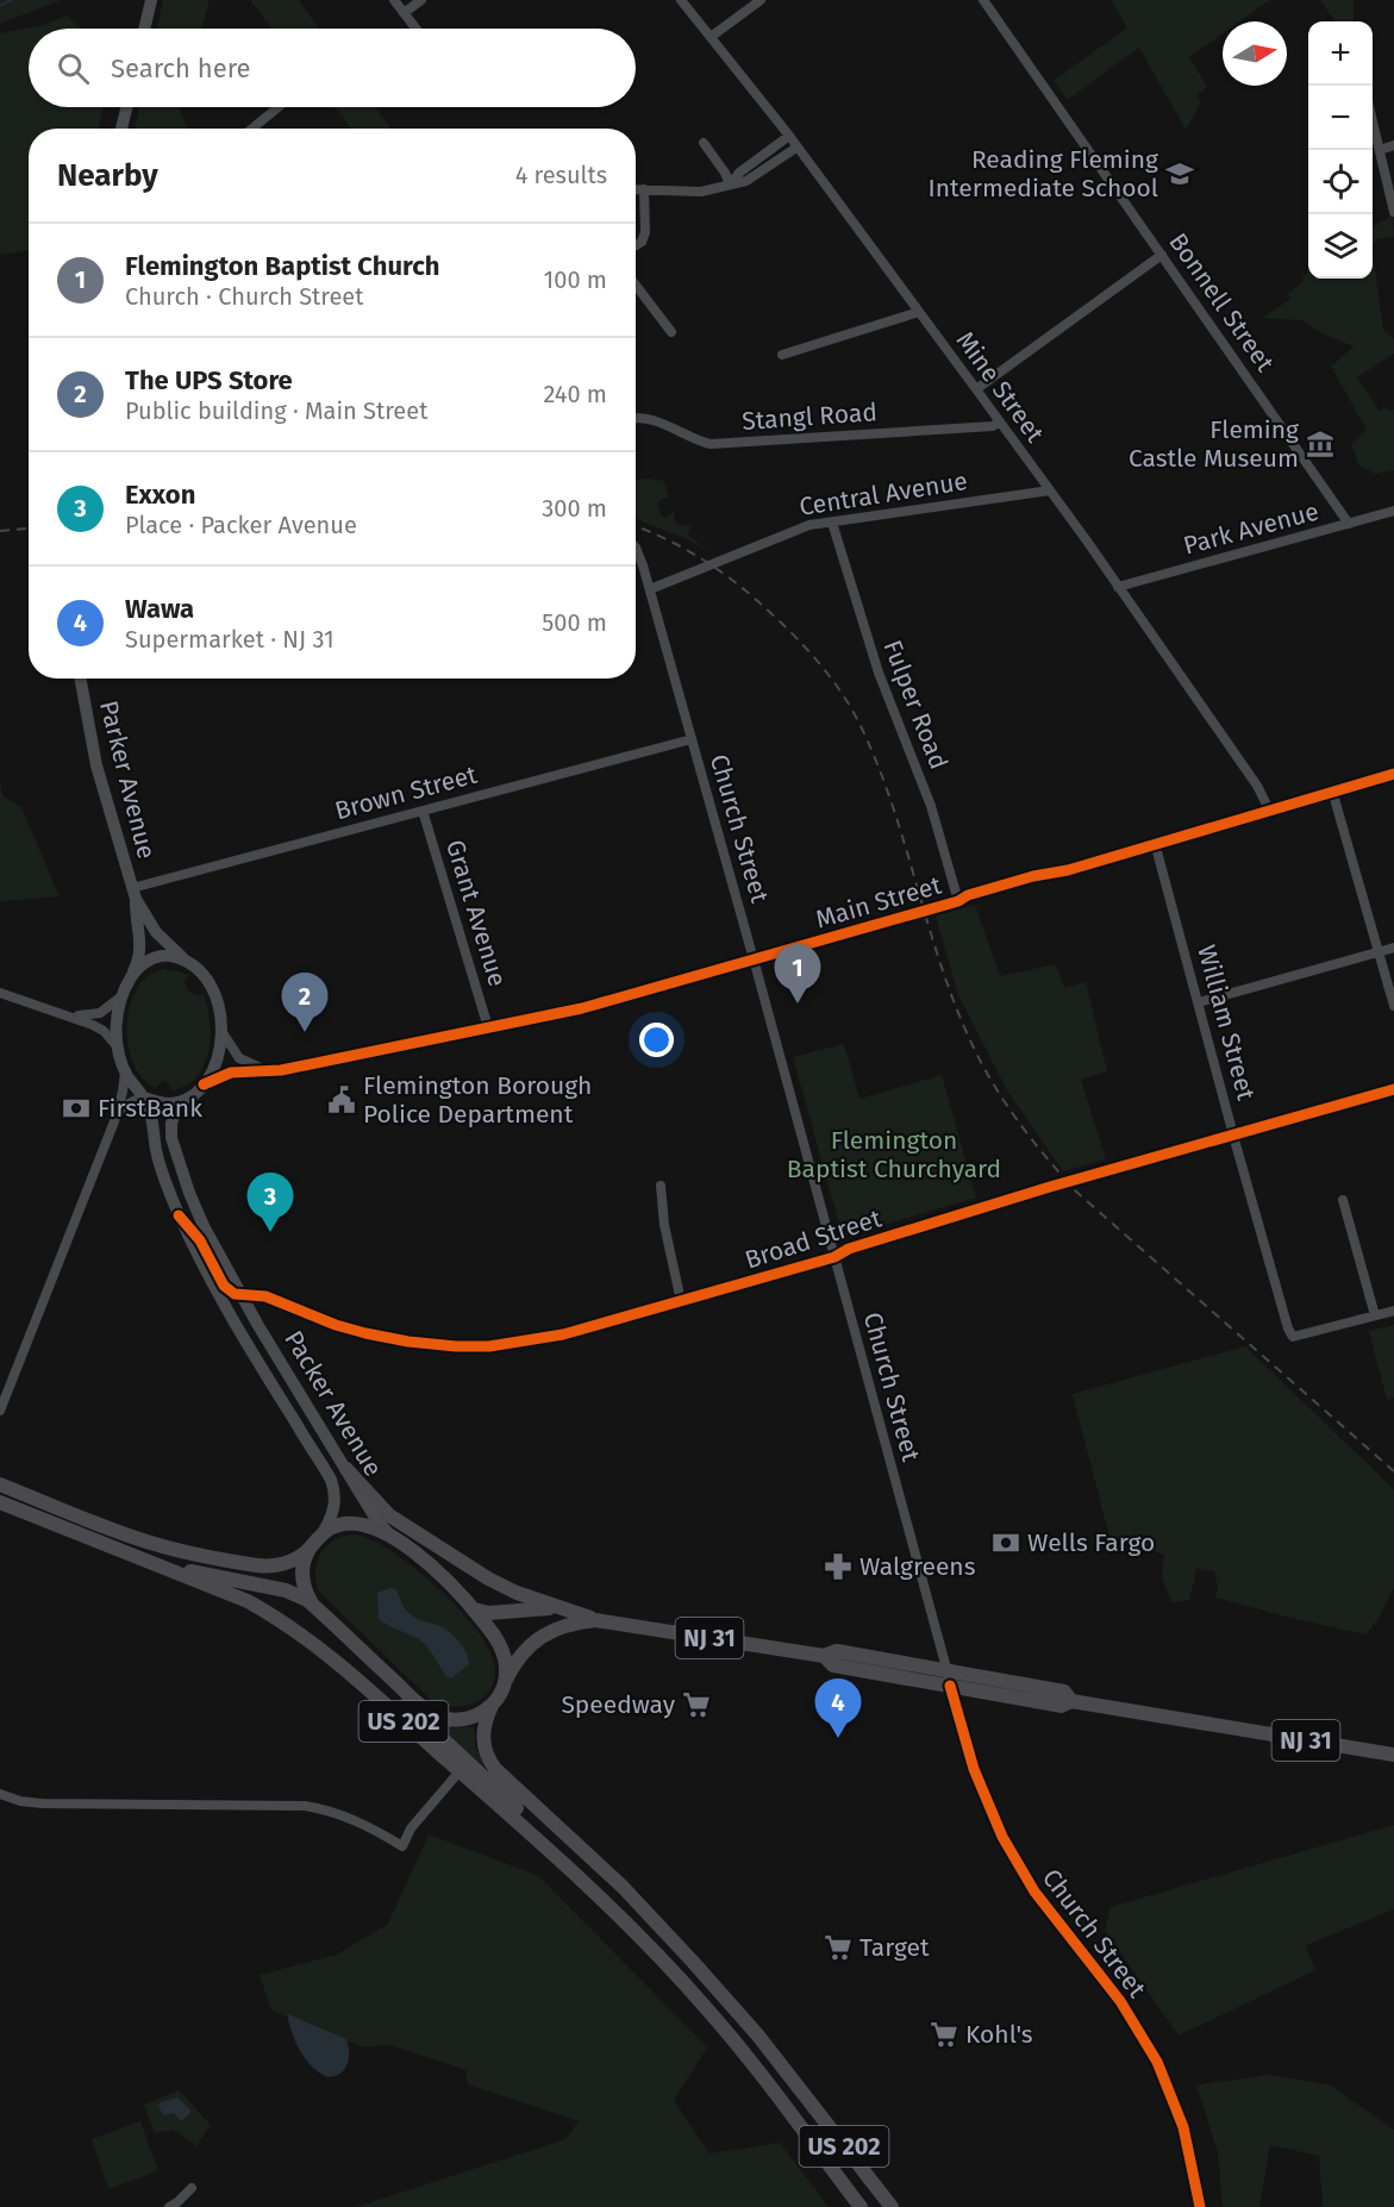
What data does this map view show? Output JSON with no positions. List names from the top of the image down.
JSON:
{
  "streets": {
    "highway": ["NJ 31", "US 202"],
    "main road": ["Parker Avenue", "Packer Avenue"],
    "street": [
      "Bonnell Street",
      "Mine Street",
      "Stangl Road",
      "Central Avenue",
      "Park Avenue",
      "Fulper Road",
      "Brown Street",
      "Church Street",
      "Main Street",
      "Grant Avenue",
      "William Street",
      "Broad Street"
    ]
  },
  "crossings": [
    ["Bonnell Street", "Park Avenue"],
    ["Mine Street", "Stangl Road"],
    ["Mine Street", "Central Avenue"],
    ["Mine Street", "Park Avenue"],
    ["Mine Street", "Main Street"],
    ["Central Avenue", "Fulper Road"],
    ["Central Avenue", "Church Street"],
    ["Fulper Road", "Main Street"],
    ["Parker Avenue", "Brown Street"],
    ["Parker Avenue", "Main Street"],
    ["Parker Avenue", "Packer Avenue"],
    ["Brown Street", "Church Street"],
    ["Brown Street", "Grant Avenue"],
    ["Church Street", "Main Street"],
    ["Church Street", "Broad Street"],
    ["Church Street", "NJ 31"],
    ["Main Street", "Grant Avenue"],
    ["Main Street", "William Street"],
    ["Main Street", "Packer Avenue"],
    ["William Street", "Broad Street"],
    ["Broad Street", "Packer Avenue"],
    ["NJ 31", "US 202"]
  ],
  "parks": ["Flemington Baptist Churchyard"],
  "places": {
    "school or university": ["Reading Fleming Intermediate School"],
    "museum": ["Fleming Castle Museum"],
    "public building": ["Flemington Borough Police Department"],
    "bank": ["FirstBank", "Wells Fargo"],
    "pharmacy": ["Walgreens"],
    "supermarket": ["Speedway", "Target", "Kohl's"]
  },
  "north": "right",
  "page": {
    "map_buttons": ["+", "−"],
    "search": "Search here",
    "heading": ["Nearby", "4 results"],
    "list": [
      {
        "mark": "1",
        "name": "Flemington Baptist Church",
        "note": "Church · Church Street",
        "value": "100 m"
      },
      {
        "mark": "2",
        "name": "The UPS Store",
        "note": "Public building · Main Street",
        "value": "240 m"
      },
      {
        "mark": "3",
        "name": "Exxon",
        "note": "Place · Packer Avenue",
        "value": "300 m"
      },
      {
        "mark": "4",
        "name": "Wawa",
        "note": "Supermarket · NJ 31",
        "value": "500 m"
      }
    ],
    "pins": [
      "1",
      "2",
      "3",
      "4"
    ]
  }
}
